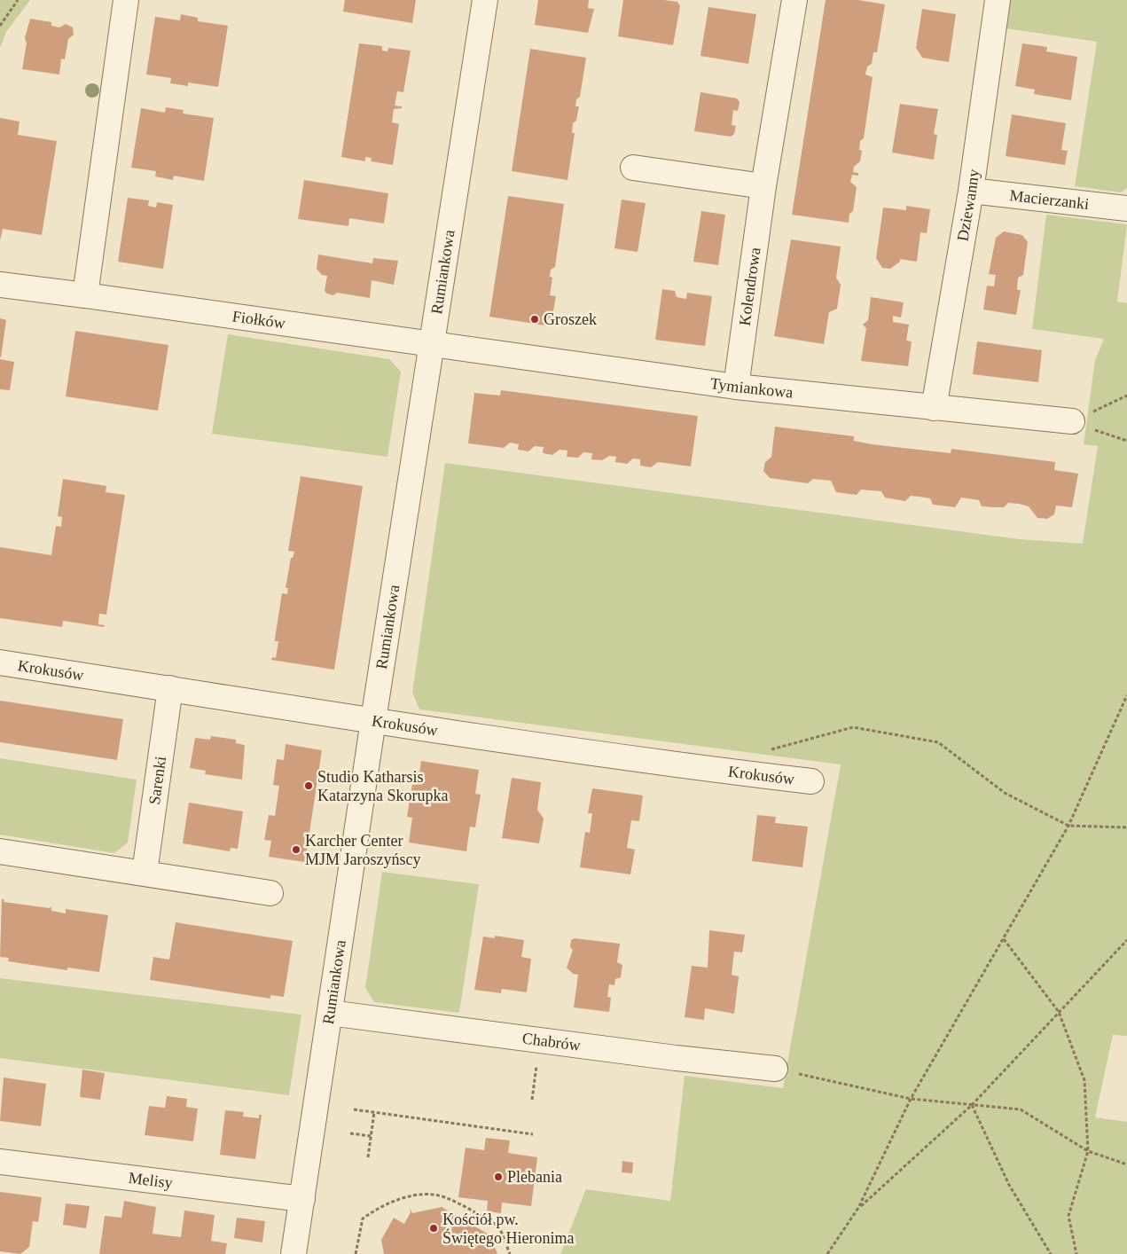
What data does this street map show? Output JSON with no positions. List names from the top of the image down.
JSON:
{
  "streets": {
    "street": [
      "Macierzanki",
      "Dziewanny",
      "Rumiankowa",
      "Kolendrowa",
      "Fiołków",
      "Tymiankowa",
      "Krokusów",
      "Sarenki",
      "Chabrów",
      "Melisy"
    ]
  },
  "crossings": [
    ["Macierzanki", "Dziewanny"],
    ["Dziewanny", "Tymiankowa"],
    ["Rumiankowa", "Fiołków"],
    ["Rumiankowa", "Tymiankowa"],
    ["Rumiankowa", "Krokusów"],
    ["Rumiankowa", "Chabrów"],
    ["Rumiankowa", "Melisy"],
    ["Kolendrowa", "Tymiankowa"],
    ["Fiołków", "Tymiankowa"],
    ["Krokusów", "Sarenki"]
  ],
  "places": [
    "Groszek",
    "Studio Katharsis Katarzyna Skorupka",
    "Karcher Center MJM Jaroszyńscy",
    "Plebania",
    "Kościół pw. Świętego Hieronima"
  ]
}
